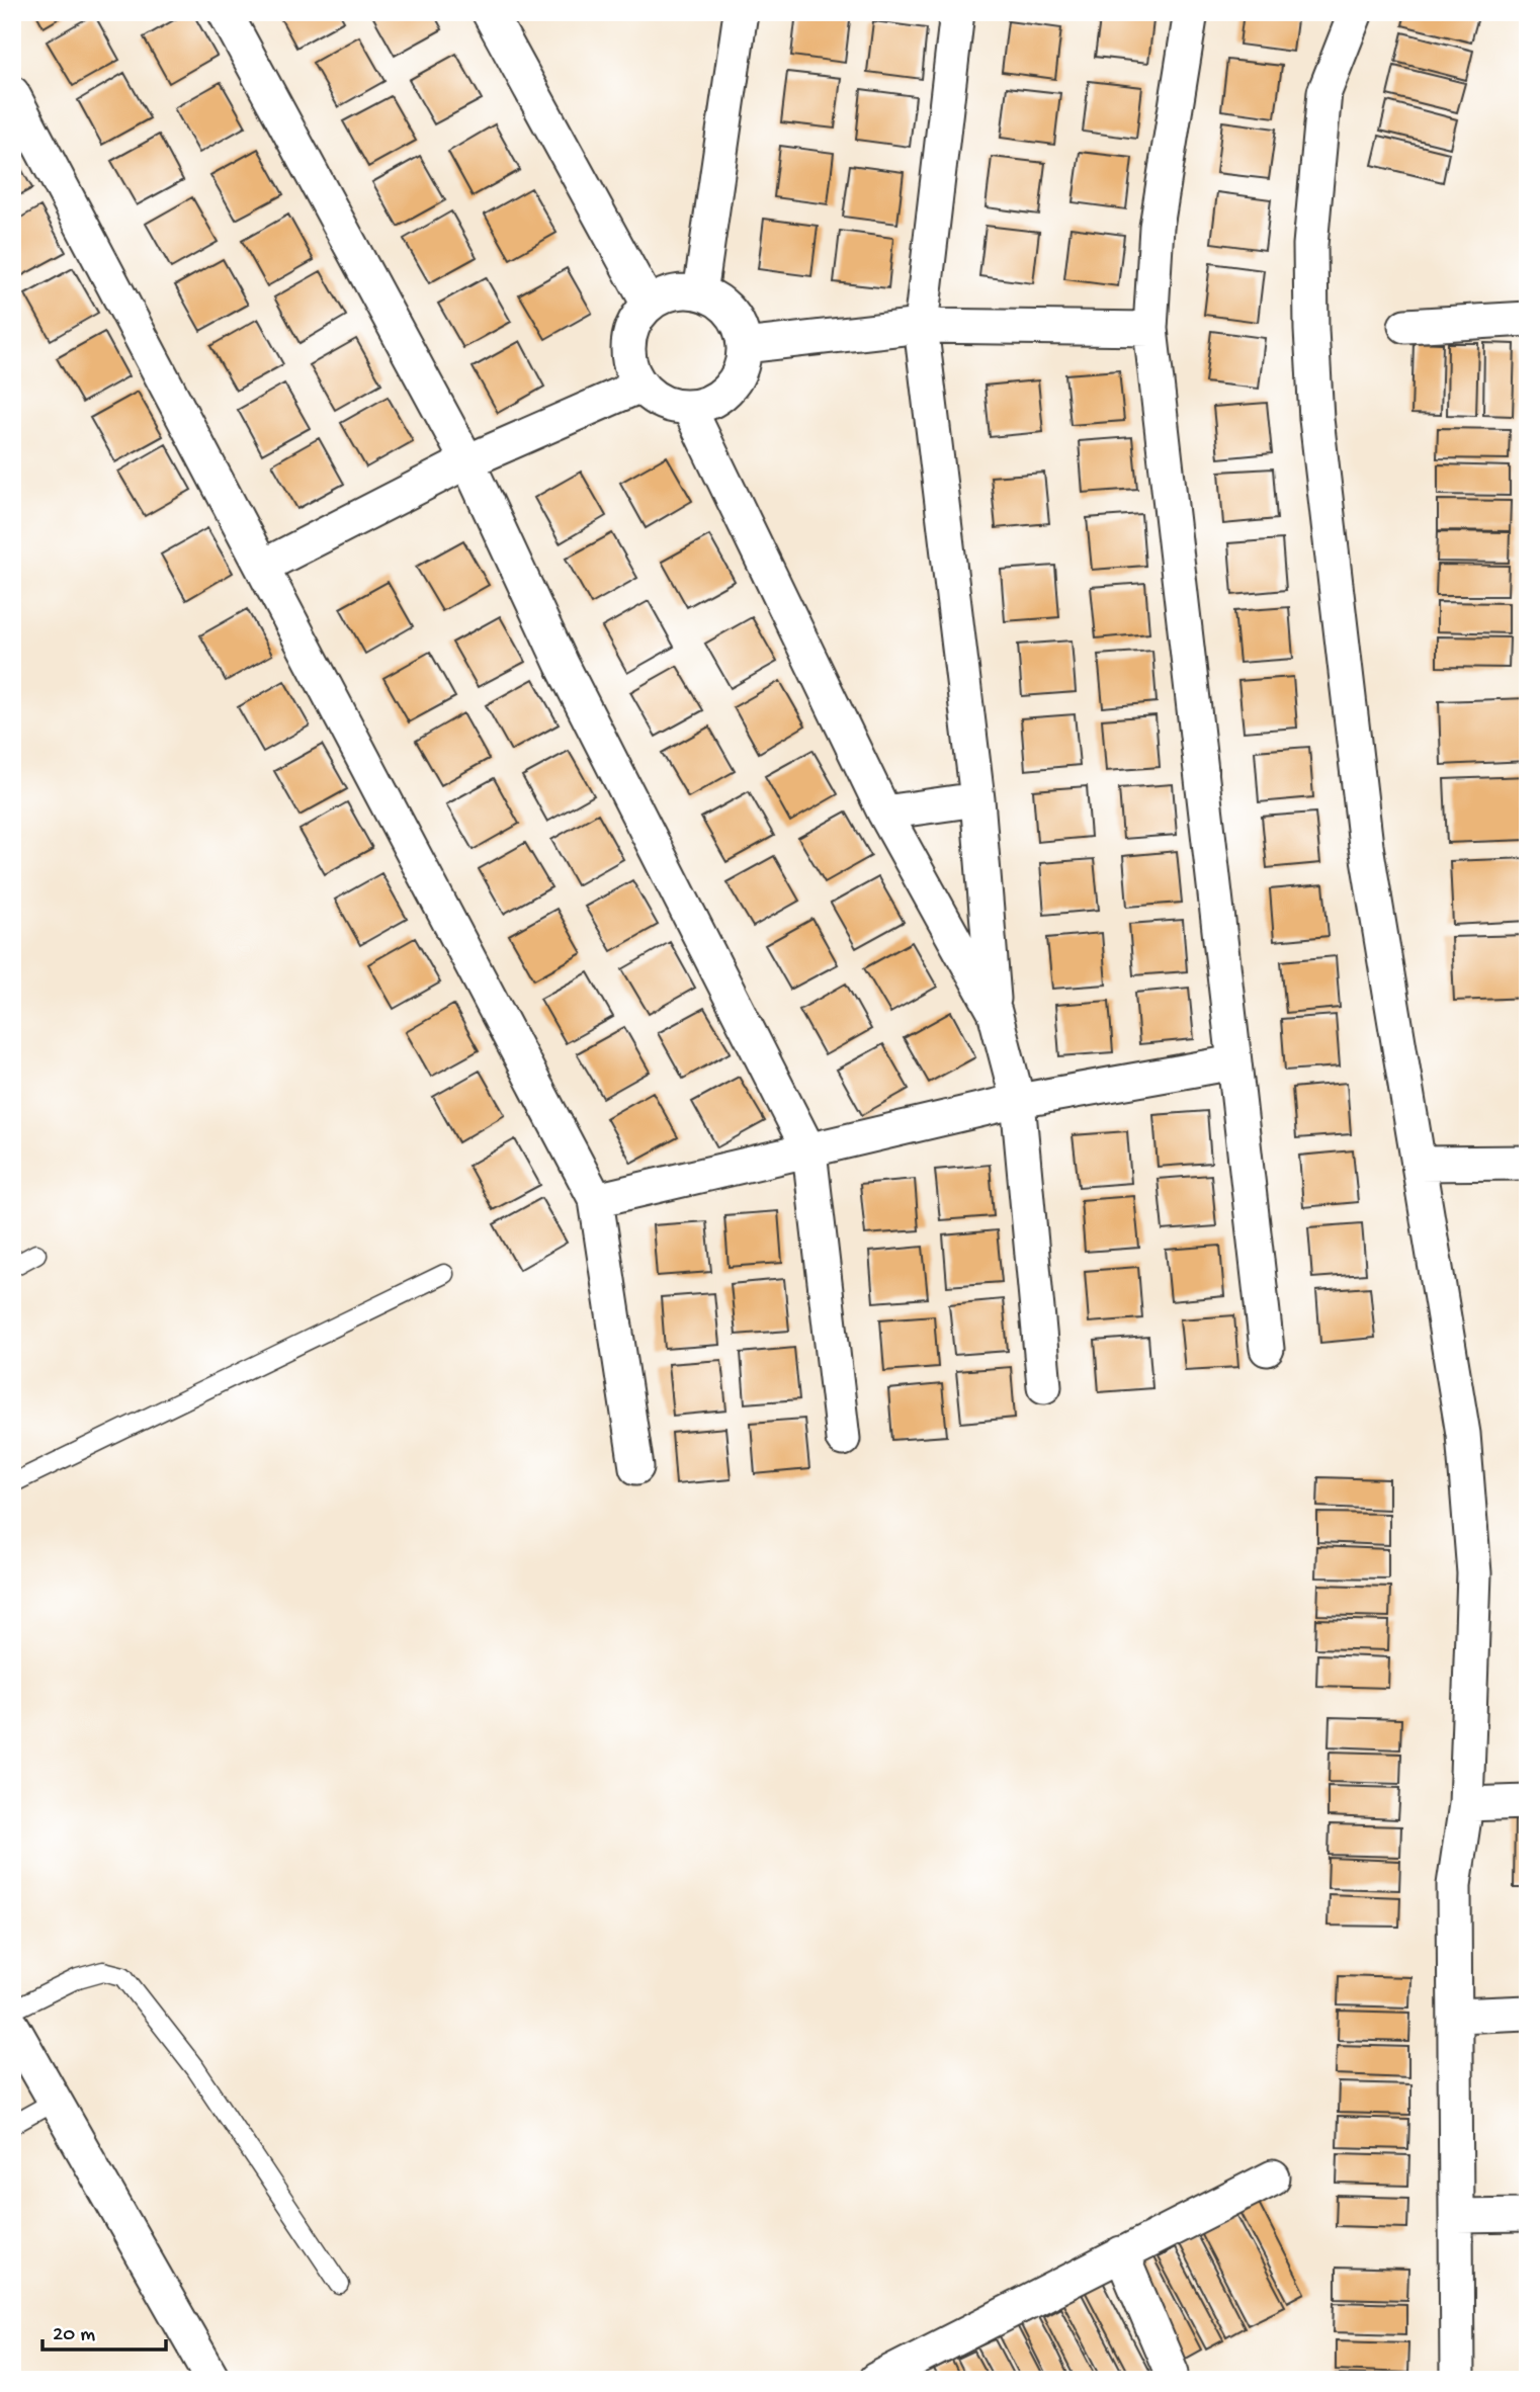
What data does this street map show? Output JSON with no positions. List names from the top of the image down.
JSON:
{
  "scale_bar": "20 m"
}
